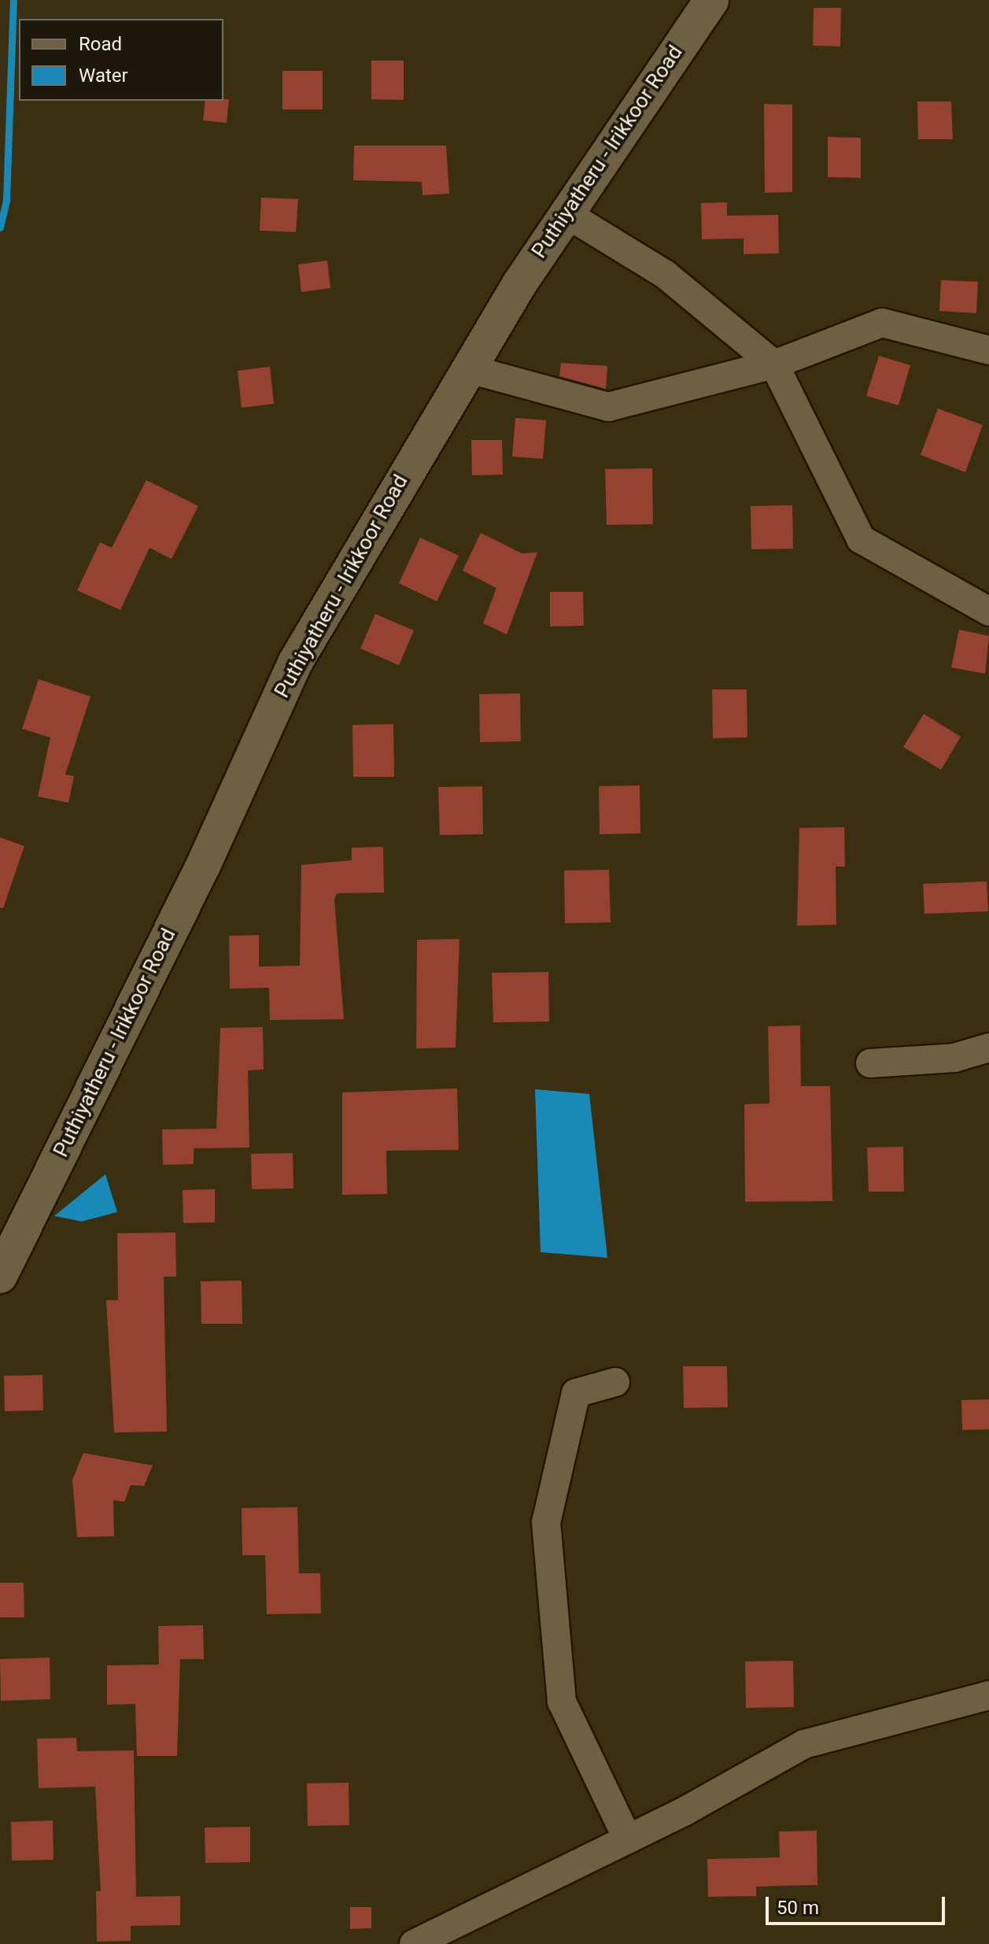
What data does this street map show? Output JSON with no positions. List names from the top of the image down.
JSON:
{
  "streets": {
    "main road": ["Puthiyatheru - Irikkoor Road"]
  },
  "legend": ["Road", "Water"],
  "scale_bar": "50 m"
}
